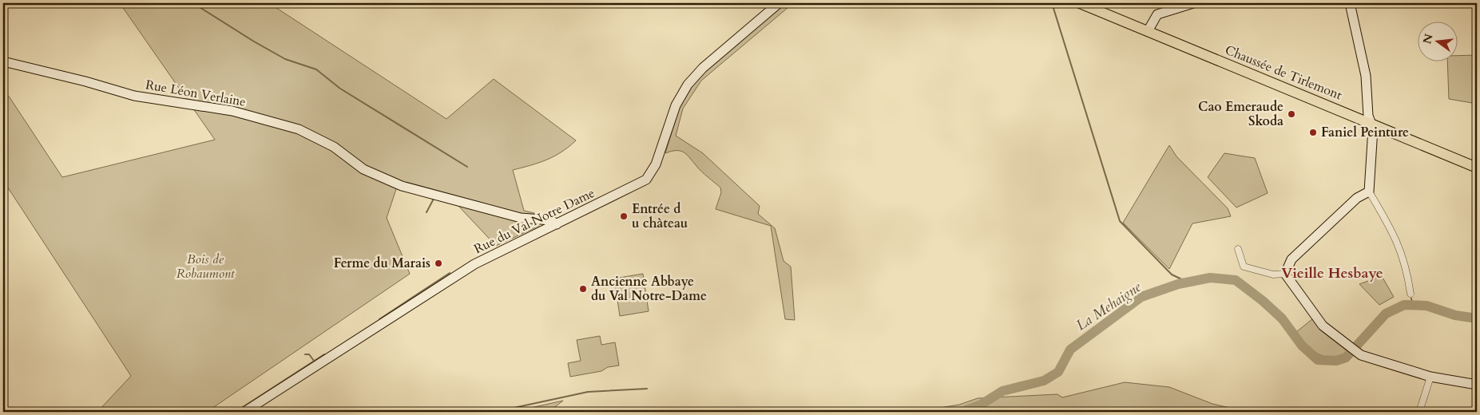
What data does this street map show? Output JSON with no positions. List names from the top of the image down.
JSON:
{
  "streets": {
    "main road": ["Chaussée de Tirlemont"],
    "street": ["Rue Léon Verlaine", "Rue du Val Notre Dame"]
  },
  "crossings": [
    ["Rue Léon Verlaine", "Rue du Val Notre Dame"]
  ],
  "districts": ["Vieille Hesbaye"],
  "water": ["La Mehaigne"],
  "parks": ["Bois de Robaumont"],
  "places": [
    "Cao Emeraude Skoda",
    "Faniel Peinture",
    "Entrée d u chàteau",
    "Ferme du Marais",
    "Ancienne Abbaye du Val Notre-Dame"
  ],
  "north": "left"
}
